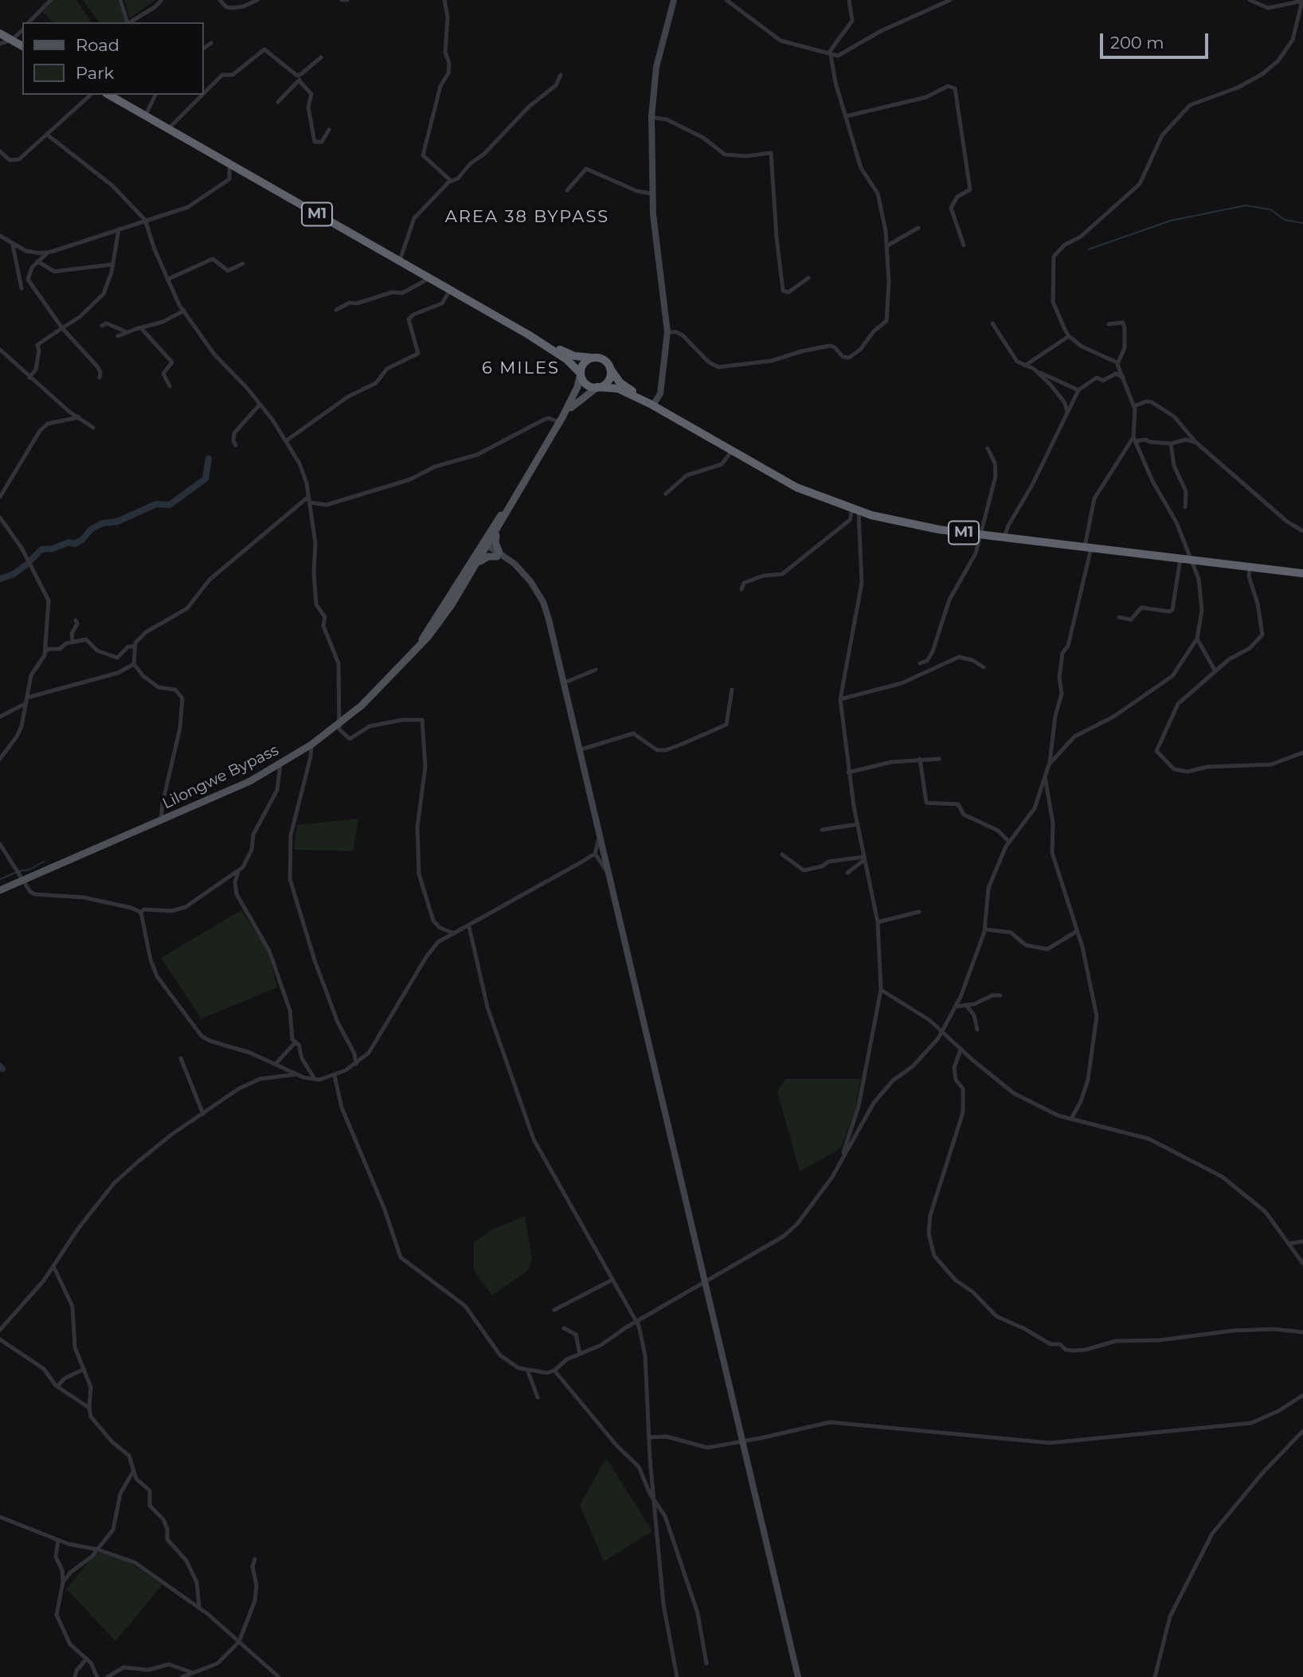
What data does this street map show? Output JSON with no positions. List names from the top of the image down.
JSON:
{
  "streets": {
    "highway": ["M1"],
    "main road": ["Lilongwe Bypass"]
  },
  "crossings": [
    ["M1", "Lilongwe Bypass"]
  ],
  "districts": ["AREA 38 BYPASS", "6 MILES"],
  "legend": ["Road", "Park"],
  "scale_bar": "200 m"
}
